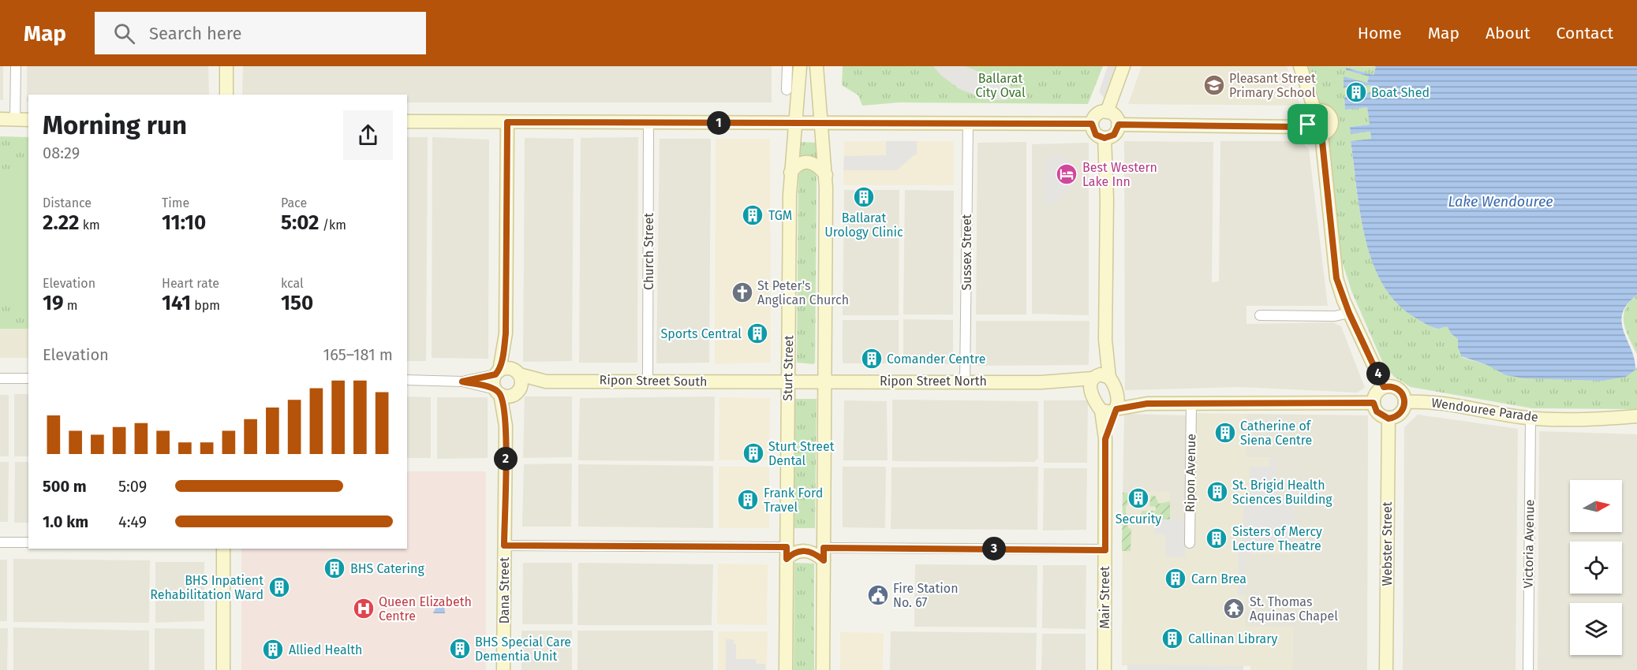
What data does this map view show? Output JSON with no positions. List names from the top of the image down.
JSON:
{
  "streets": {
    "street": [
      "Church Street",
      "Sussex Street",
      "Sturt Street",
      "Ripon Street South",
      "Ripon Street North",
      "Wendouree Parade",
      "Ripon Avenue",
      "Webster Street",
      "Victoria Avenue",
      "Dana Street",
      "Mair Street"
    ]
  },
  "crossings": [
    ["Church Street", "Ripon Street South"],
    ["Sussex Street", "Ripon Street North"],
    ["Sturt Street", "Ripon Street South"],
    ["Ripon Street South", "Ripon Street North"],
    ["Ripon Street South", "Dana Street"],
    ["Wendouree Parade", "Webster Street"],
    ["Wendouree Parade", "Victoria Avenue"]
  ],
  "water": ["Lake Wendouree"],
  "parks": ["Ballarat City Oval"],
  "places": {
    "school or university": ["Pleasant Street Primary School"],
    "building": [
      "Boat Shed",
      "Ballarat Urology Clinic",
      "TGM",
      "Sports Central",
      "Comander Centre",
      "Catherine of Siena Centre",
      "Sturt Street Dental",
      "St. Brigid Health Sciences Building",
      "Security",
      "Frank Ford Travel",
      "Sisters of Mercy Lecture Theatre",
      "BHS Catering",
      "Carn Brea",
      "BHS Inpatient Rehabilitation Ward",
      "Callinan Library",
      "BHS Special Care Dementia Unit",
      "Allied Health"
    ],
    "hotel": ["Best Western Lake Inn"],
    "church": ["St Peter's Anglican Church"],
    "public building": ["Fire Station No. 67"],
    "hospital": ["Queen Elizabeth Centre"],
    "temple": ["St. Thomas Aquinas Chapel"]
  },
  "north": "right",
  "page": {
    "header": "Map",
    "search": "Search here",
    "nav": [
      "Home",
      "Map",
      "About",
      "Contact"
    ],
    "heading": ["Morning run", "08:29"],
    "pins": [
      "1",
      "4",
      "2",
      "3"
    ],
    "stats": [
      ["Distance", "2.22 km"],
      ["Time", "11:10"],
      ["Pace", "5:02 /km"],
      ["Elevation", "19 m"],
      ["Heart rate", "141 bpm"],
      ["kcal", "150"]
    ],
    "chart": ["Elevation", "165–181 m"],
    "list": [
      {
        "name": "500 m",
        "note": "5:09"
      },
      {
        "name": "1.0 km",
        "note": "4:49"
      }
    ]
  }
}
